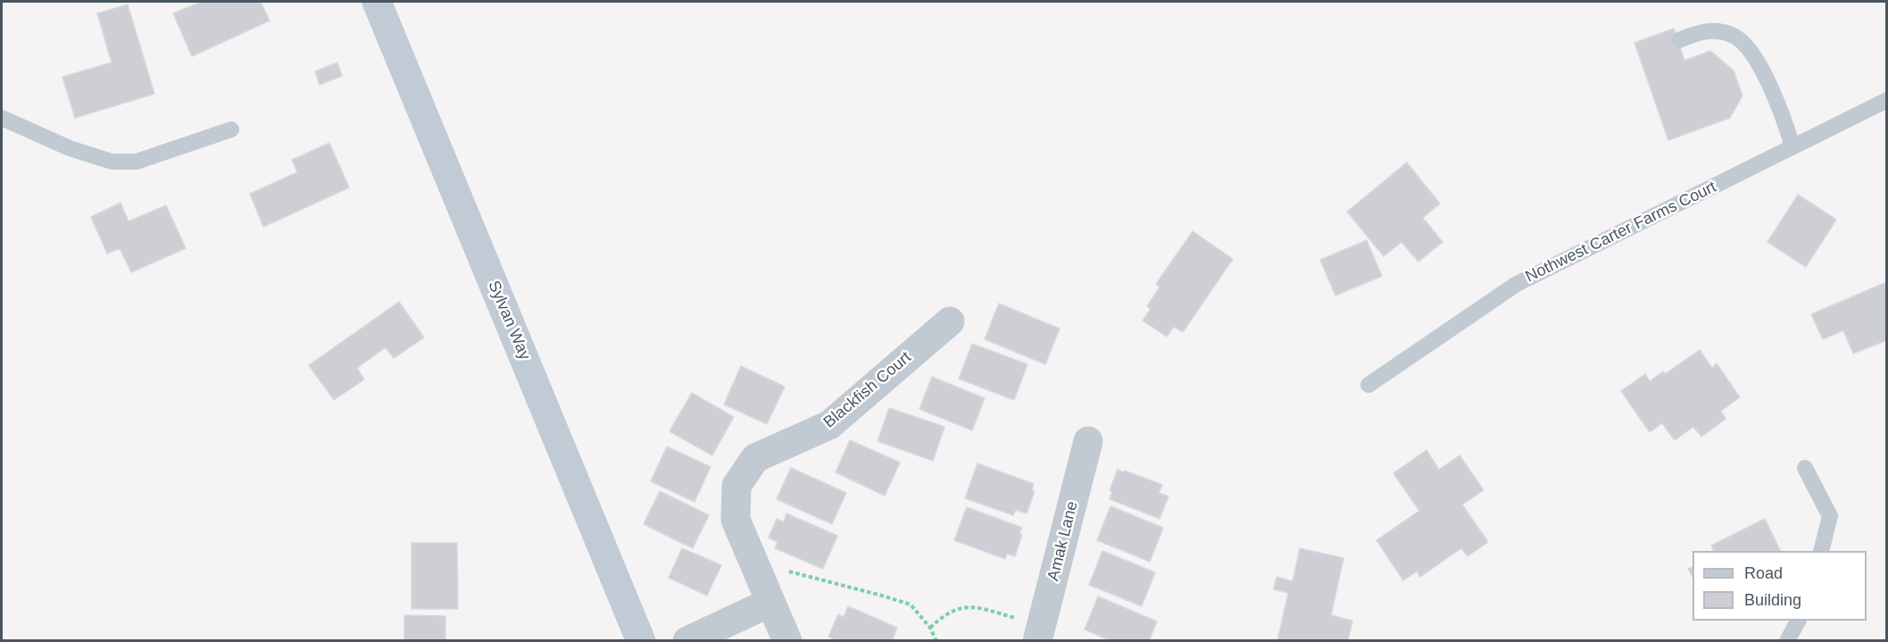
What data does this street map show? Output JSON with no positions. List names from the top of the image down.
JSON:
{
  "streets": {
    "main road": ["Sylvan Way"],
    "street": ["Blackfish Court", "Amak Lane"],
    "lane": ["Nothwest Carter Farms Court"]
  },
  "legend": ["Road", "Building"]
}
